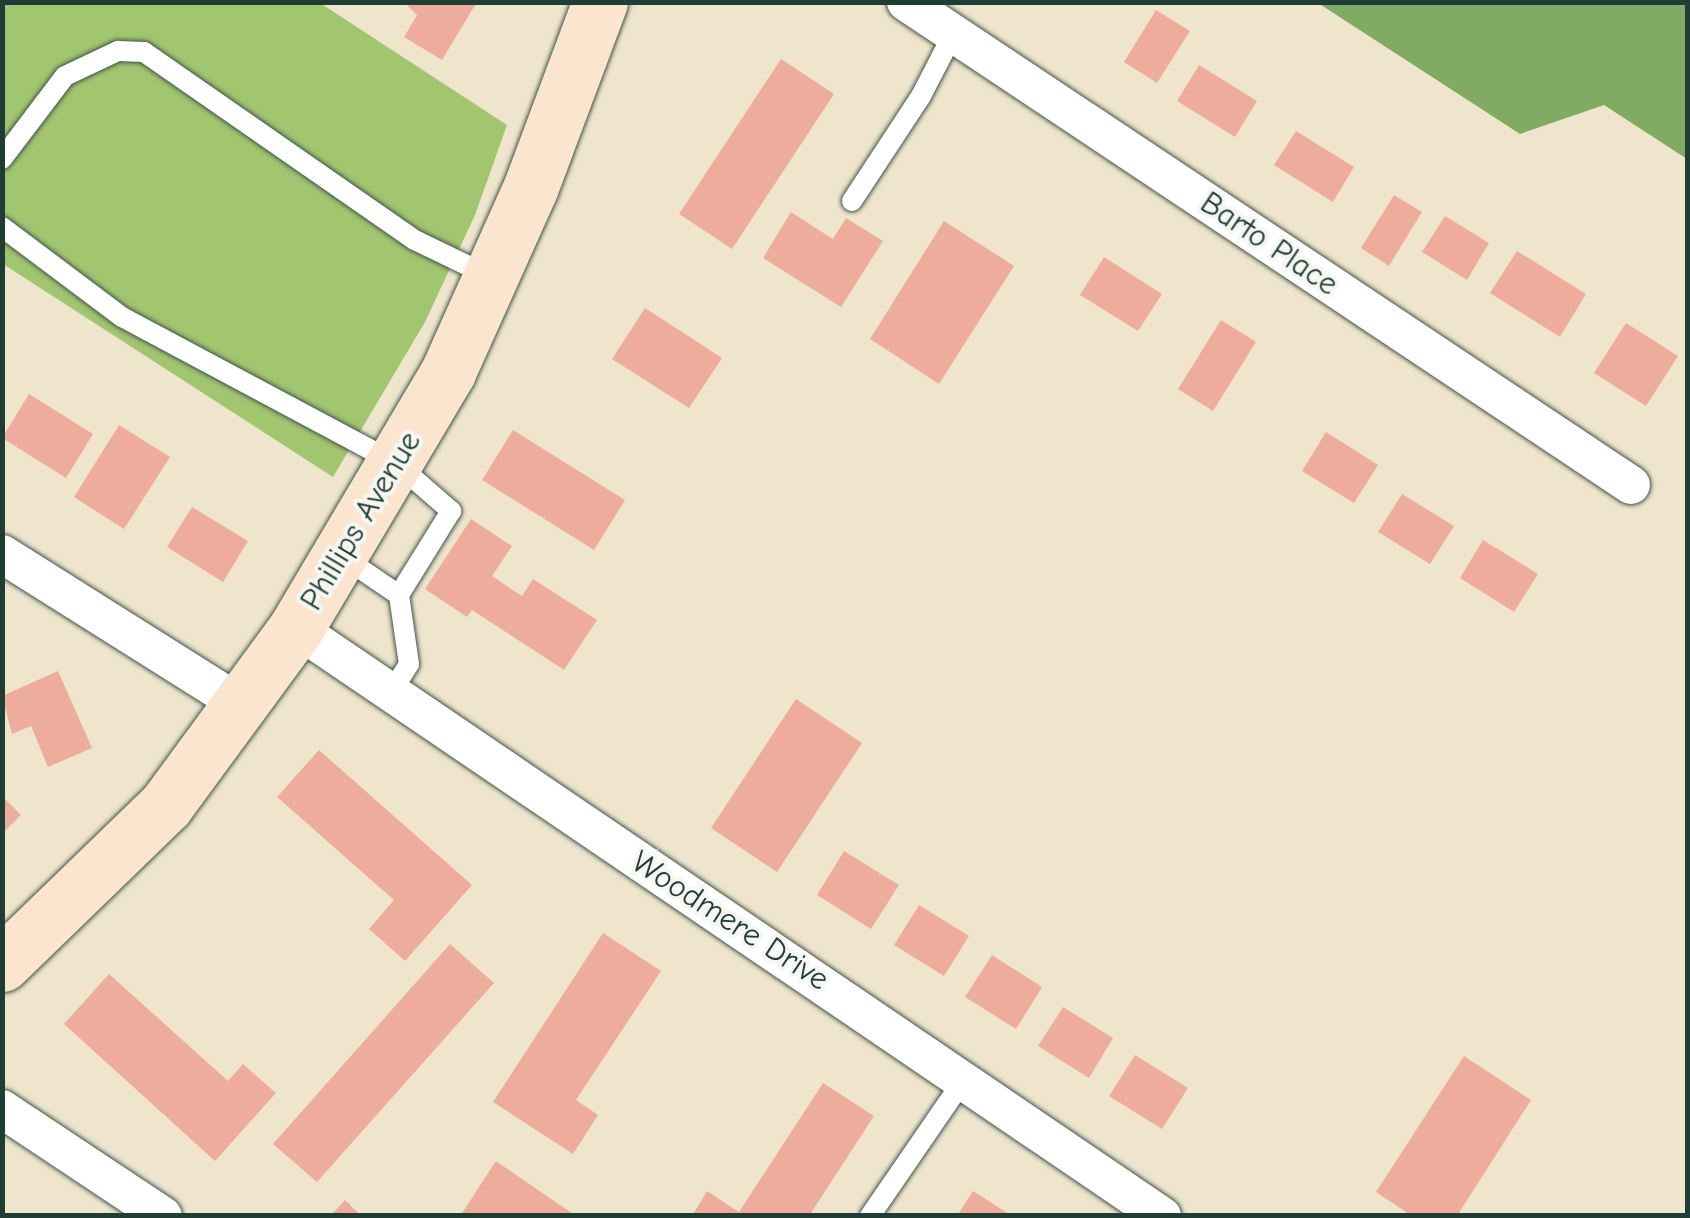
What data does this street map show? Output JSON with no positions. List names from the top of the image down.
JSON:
{
  "streets": {
    "street": ["Barto Place", "Phillips Avenue", "Woodmere Drive"]
  },
  "crossings": [
    ["Phillips Avenue", "Woodmere Drive"]
  ]
}
